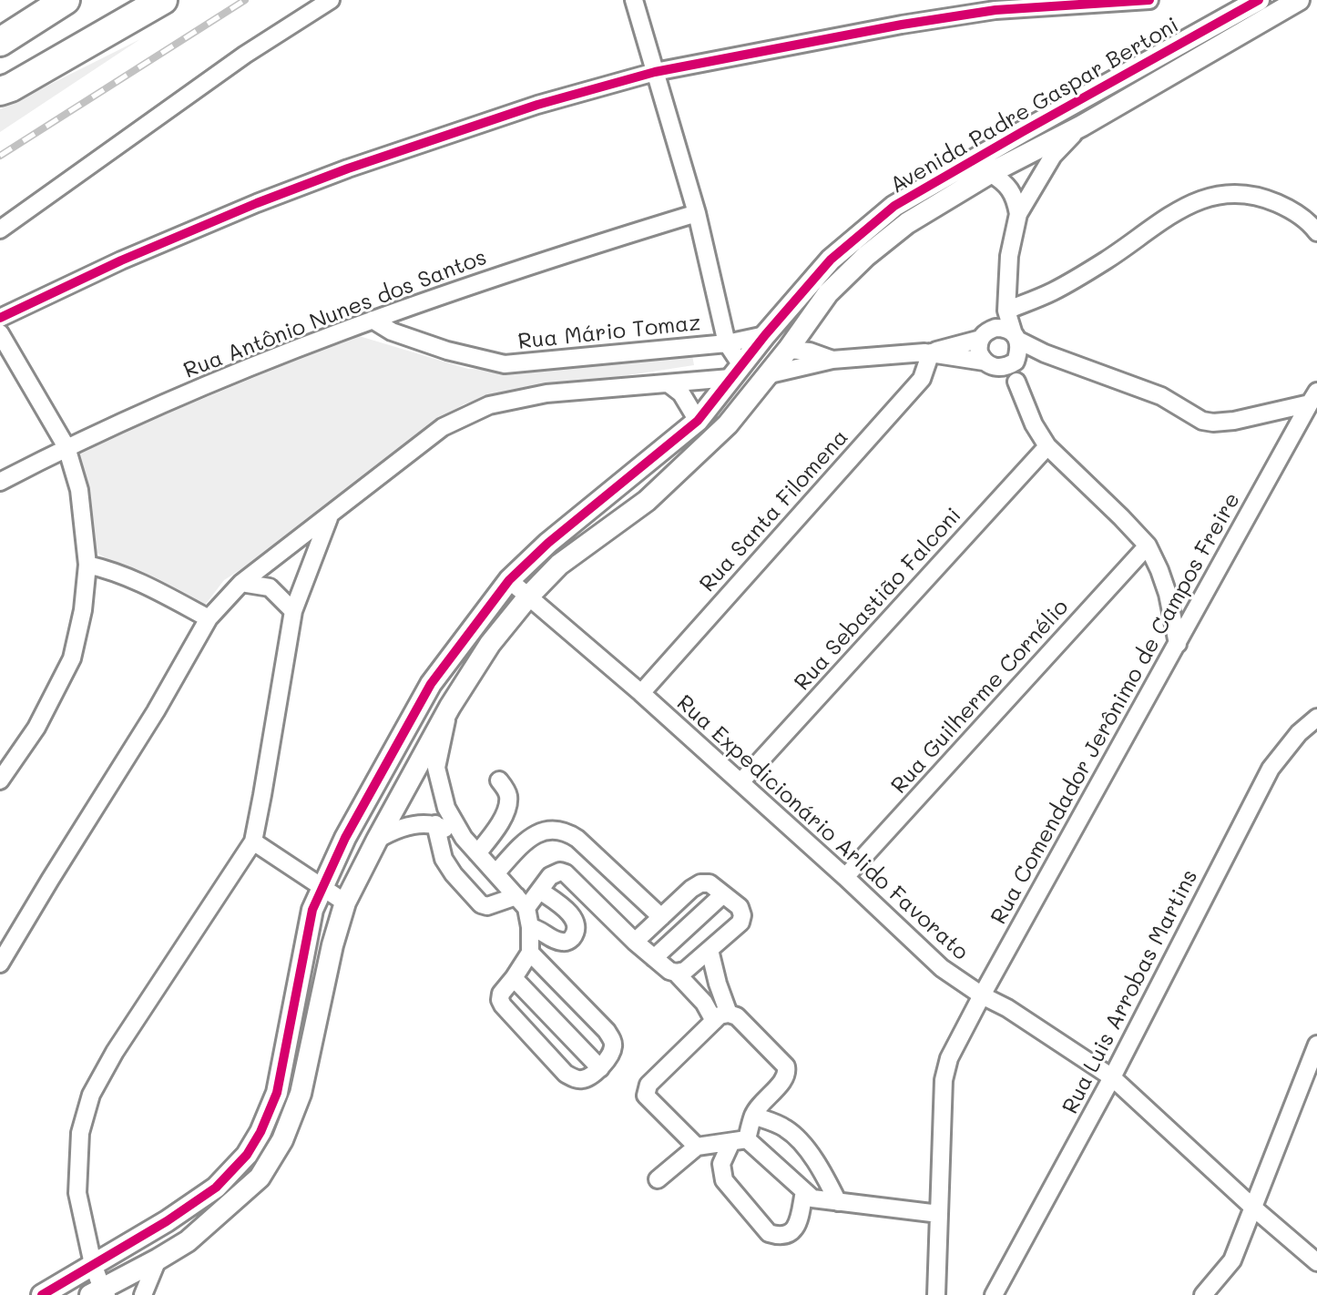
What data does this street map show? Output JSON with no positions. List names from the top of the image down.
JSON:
{
  "streets": {
    "street": [
      "Avenida Padre Gaspar Bertoni",
      "Rua Antônio Nunes dos Santos",
      "Rua Mário Tomaz",
      "Rua Santa Filomena",
      "Rua Sebastião Falconi",
      "Rua Guilherme Cornélio",
      "Rua Comendador Jerônimo de Campos Freire",
      "Rua Expedicionário Arlido Favorato",
      "Rua Luis Arrobas Martins"
    ]
  },
  "crossings": [
    ["Avenida Padre Gaspar Bertoni", "Rua Mário Tomaz"],
    ["Avenida Padre Gaspar Bertoni", "Rua Expedicionário Arlido Favorato"],
    ["Rua Antônio Nunes dos Santos", "Rua Mário Tomaz"],
    ["Rua Santa Filomena", "Rua Expedicionário Arlido Favorato"],
    ["Rua Sebastião Falconi", "Rua Expedicionário Arlido Favorato"],
    ["Rua Guilherme Cornélio", "Rua Expedicionário Arlido Favorato"],
    ["Rua Comendador Jerônimo de Campos Freire", "Rua Expedicionário Arlido Favorato"],
    ["Rua Expedicionário Arlido Favorato", "Rua Luis Arrobas Martins"]
  ]
}
